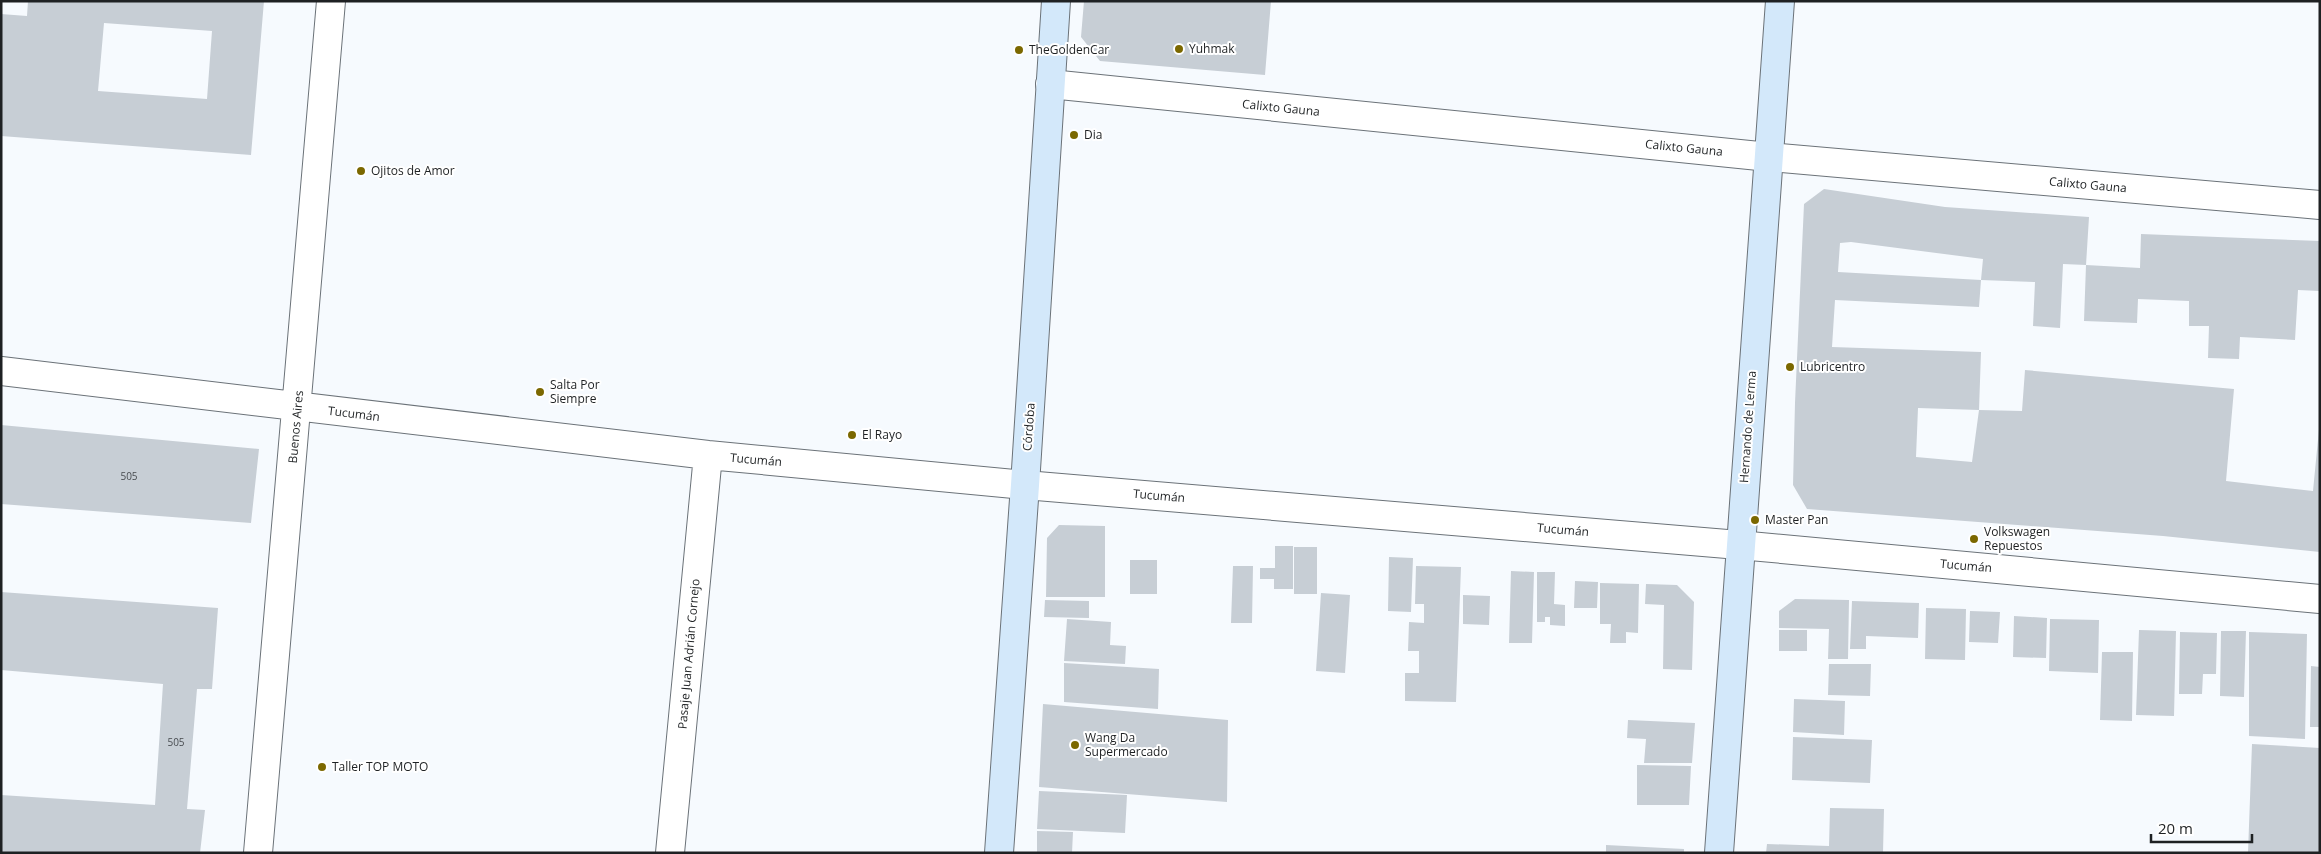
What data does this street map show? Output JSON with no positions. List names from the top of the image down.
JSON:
{
  "streets": {
    "main road": ["Córdoba", "Hernando de Lerma"],
    "street": [
      "Calixto Gauna",
      "Tucumán",
      "Buenos Aires",
      "Pasaje Juan Adrián Cornejo"
    ]
  },
  "crossings": [
    ["Calixto Gauna", "Córdoba"],
    ["Calixto Gauna", "Hernando de Lerma"],
    ["Tucumán", "Buenos Aires"],
    ["Tucumán", "Córdoba"],
    ["Tucumán", "Hernando de Lerma"],
    ["Tucumán", "Pasaje Juan Adrián Cornejo"]
  ],
  "places": [
    "Yuhmak",
    "TheGoldenCar",
    "Dia",
    "Ojitos de Amor",
    "Lubricentro",
    "Salta Por Siempre",
    "El Rayo",
    "Master Pan",
    "Volkswagen Repuestos",
    "Wang Da Supermercado",
    "Taller TOP MOTO"
  ],
  "house_numbers": ["505", "505"],
  "scale_bar": "20 m"
}
